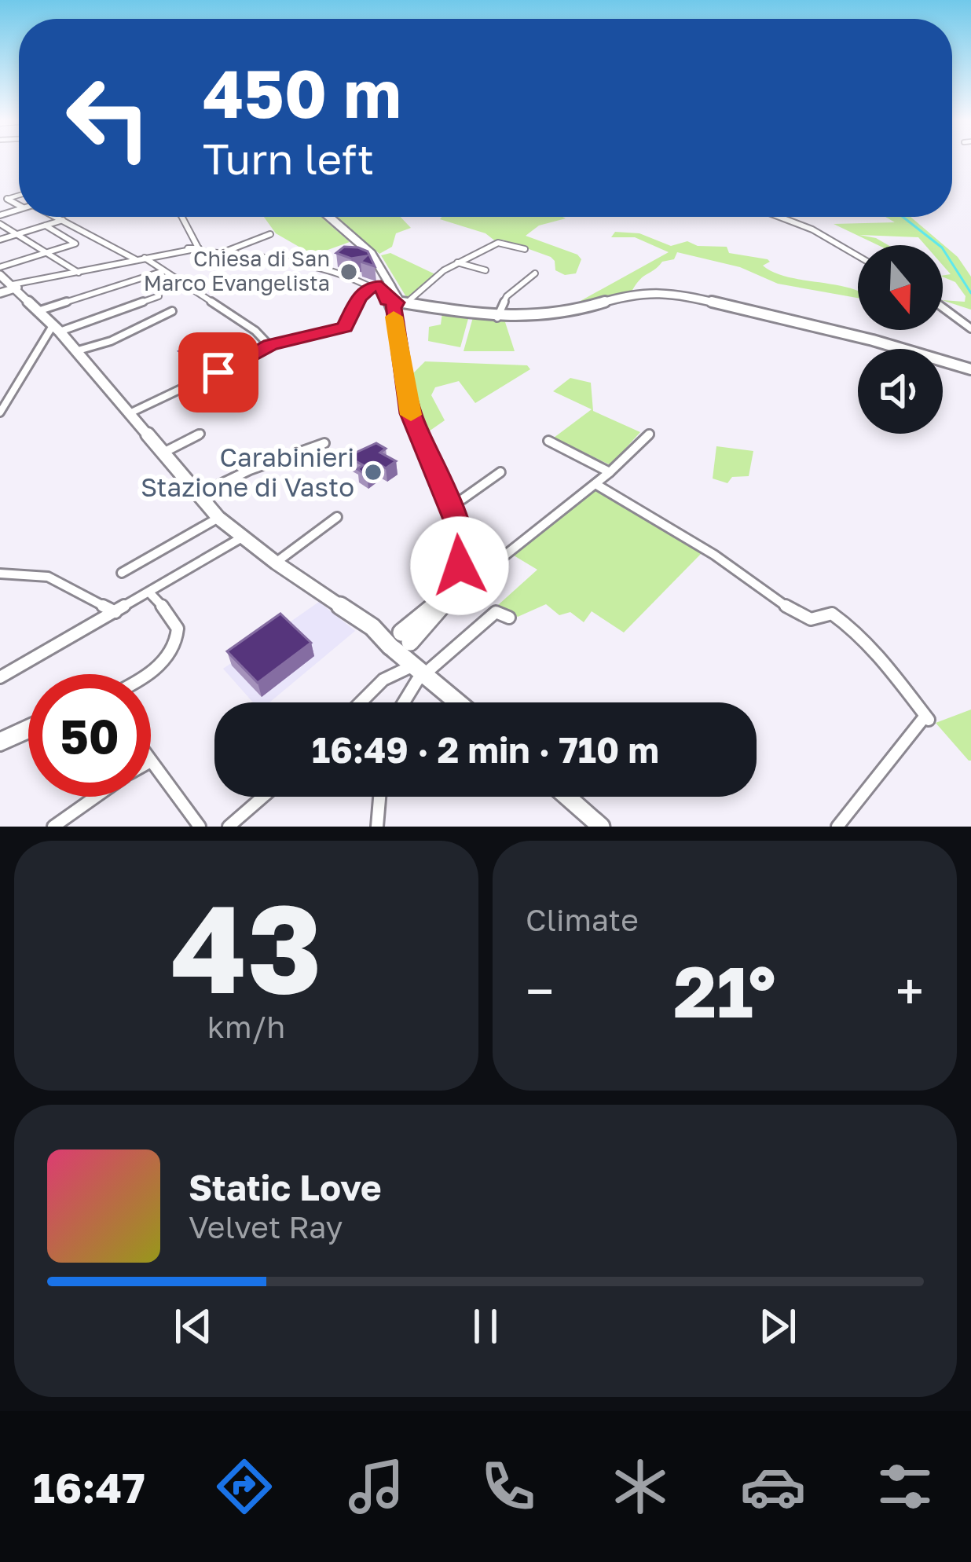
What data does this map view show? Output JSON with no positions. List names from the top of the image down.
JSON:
{
  "places": ["Chiesa di San Marco Evangelista", "Carabinieri Stazione di Vasto"],
  "north": "bottom",
  "page": {
    "turn": ["450 m", "Turn left"],
    "limit": "50",
    "trip": "16:49 · 2 min · 710 m",
    "tile": [
      ["43", "km/h"],
      "Climate"
    ],
    "heat": ["−", "21°", "+"],
    "song": ["Static Love", "Velvet Ray"],
    "tabs": "16:47"
  }
}
